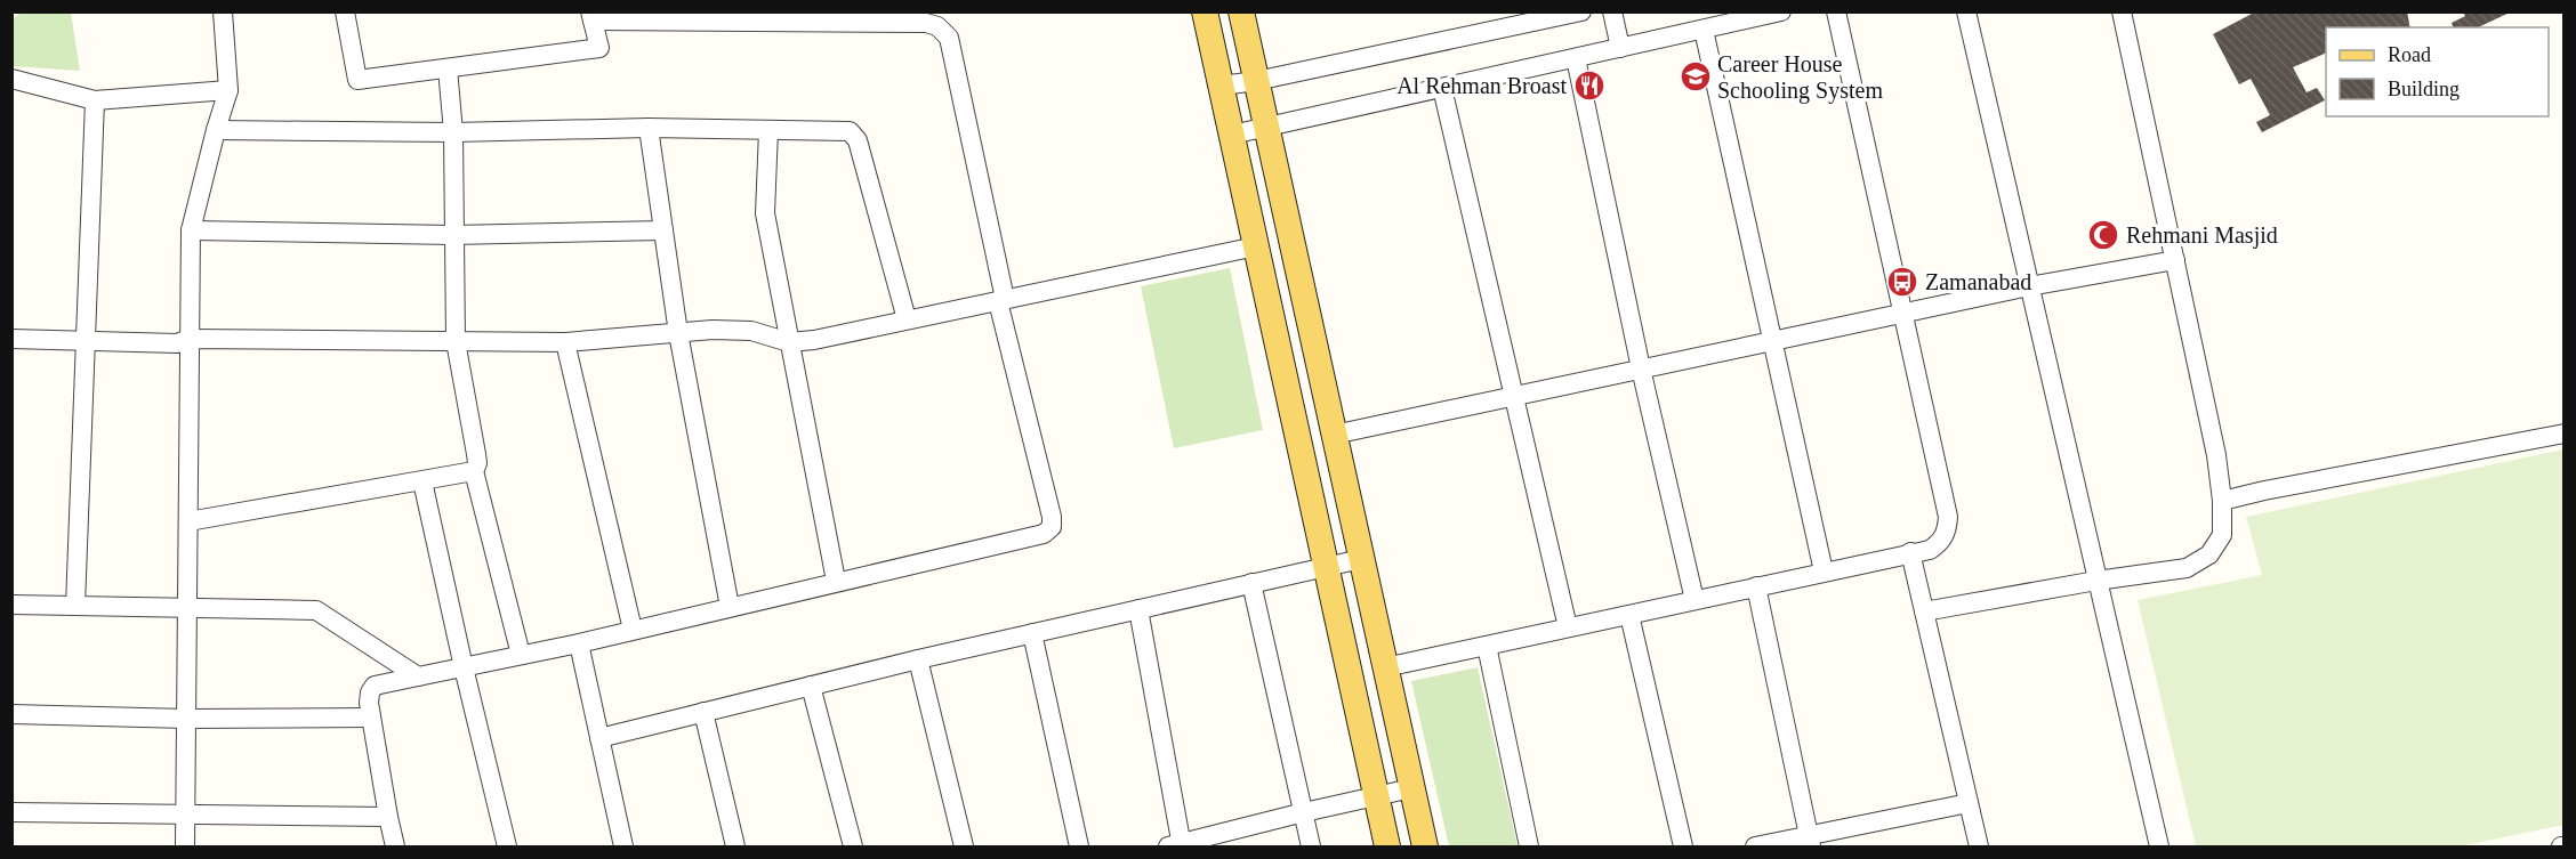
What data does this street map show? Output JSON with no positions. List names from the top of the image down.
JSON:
{
  "places": {
    "school or university": ["Career House Schooling System"],
    "restaurant": ["Al Rehman Broast"],
    "mosque": ["Rehmani Masjid"],
    "bus stop": ["Zamanabad"]
  },
  "legend": ["Road", "Building"]
}
